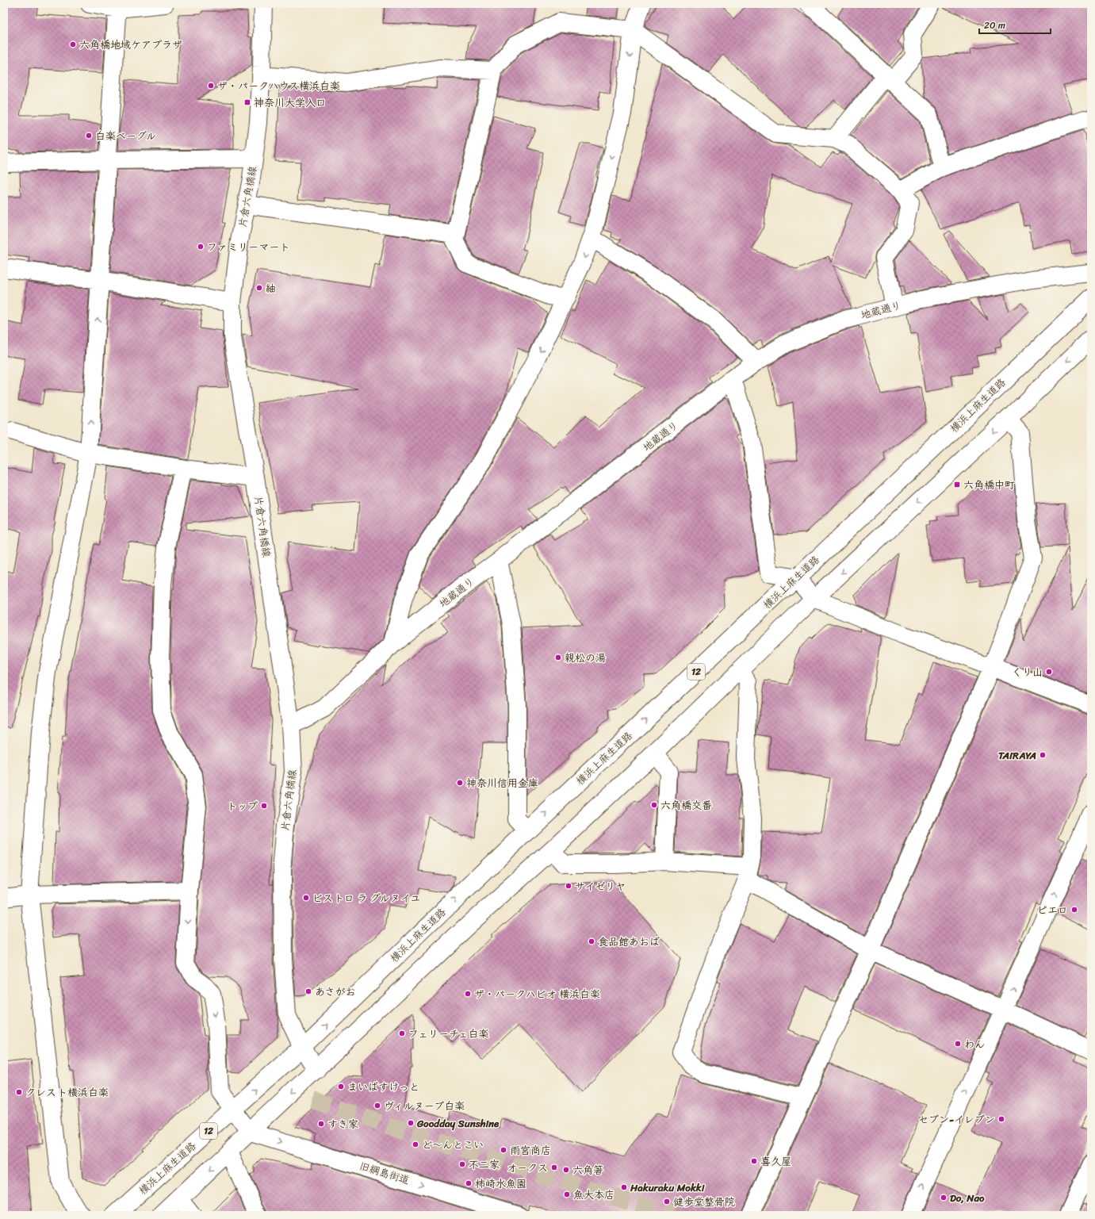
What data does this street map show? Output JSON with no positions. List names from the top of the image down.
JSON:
{
  "streets": {
    "street": [
      "片倉六角橋線",
      "地蔵通り",
      "横浜上麻生道路",
      "12",
      "旧綱島街道"
    ]
  },
  "crossings": [
    ["片倉六角橋線", "地蔵通り"],
    ["片倉六角橋線", "横浜上麻生道路"]
  ],
  "one_way": ["旧綱島街道"],
  "places": {
    "other": [
      "六角橋地域ケアプラザ",
      "ザ・パークハウス横浜白楽",
      "白楽ベーグル",
      "ファミリーマート",
      "紬",
      "親松の湯",
      "くり山",
      "TAIRAYA",
      "神奈川信用金庫",
      "六角橋交番",
      "トップ",
      "サイゼリヤ",
      "ビストロ ラ グルヌイユ",
      "ピエロ",
      "食品館あおば",
      "あさがお",
      "ザ・パークハビオ 横浜白楽",
      "フェリーチェ白楽",
      "わん",
      "まいばすけっと",
      "クレスト横浜白楽",
      "ヴィルヌーブ白楽",
      "セブン-イレブン",
      "Goodday Sunshine",
      "すき家",
      "ど〜んとこい",
      "雨宮商店",
      "喜久屋",
      "不二家",
      "オークス",
      "六角箸",
      "柿崎水魚園",
      "Hakuraku Mokki",
      "魚大本店",
      "Do, Nao",
      "健歩堂整骨院"
    ],
    "transit": ["神奈川大学入口", "六角橋中町"]
  },
  "scale_bar": "20 m"
}
